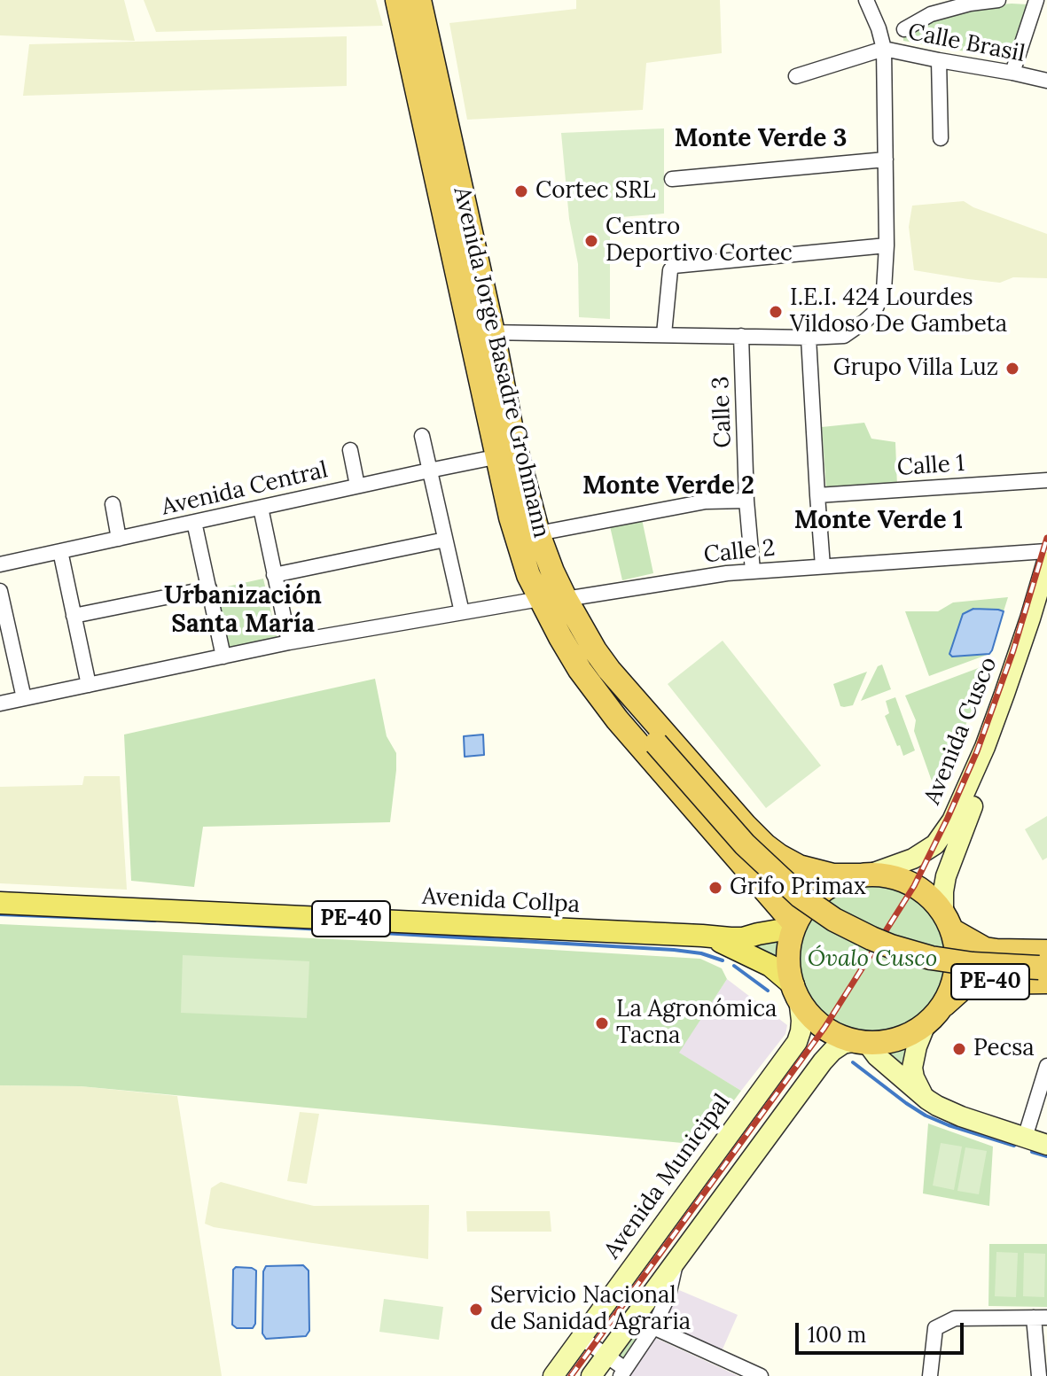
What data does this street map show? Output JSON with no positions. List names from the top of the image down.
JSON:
{
  "streets": {
    "highway": ["Avenida Jorge Basadre Grohmann", "PE-40"],
    "main road": ["Avenida Cusco", "Avenida Collpa", "Avenida Municipal"],
    "street": [
      "Calle Brasil",
      "Calle 3",
      "Calle 1",
      "Avenida Central",
      "Calle 2"
    ]
  },
  "crossings": [
    ["Avenida Jorge Basadre Grohmann", "Avenida Central"],
    ["Avenida Jorge Basadre Grohmann", "Calle 2"],
    ["Avenida Jorge Basadre Grohmann", "Avenida Cusco"],
    ["Avenida Jorge Basadre Grohmann", "PE-40"],
    ["Avenida Jorge Basadre Grohmann", "Avenida Municipal"],
    ["Calle 3", "Calle 2"],
    ["Avenida Cusco", "PE-40"],
    ["Avenida Cusco", "Avenida Municipal"],
    ["Avenida Collpa", "PE-40"],
    ["PE-40", "Avenida Municipal"]
  ],
  "districts": [
    "Monte Verde 3",
    "Monte Verde 2",
    "Monte Verde 1",
    "Urbanización Santa María"
  ],
  "parks": ["Óvalo Cusco"],
  "places": [
    "Cortec SRL",
    "Centro Deportivo Cortec",
    "I.E.I. 424 Lourdes Vildoso De Gambeta",
    "Grupo Villa Luz",
    "Grifo Primax",
    "La Agronómica Tacna",
    "Pecsa",
    "Servicio Nacional de Sanidad Agraria"
  ],
  "scale_bar": "100 m"
}
